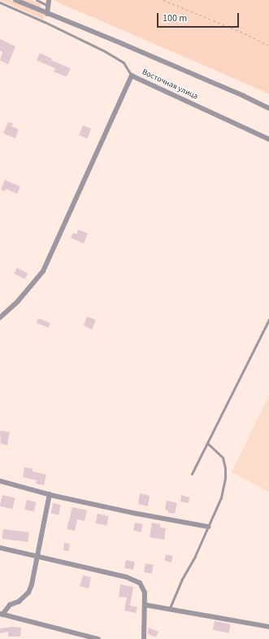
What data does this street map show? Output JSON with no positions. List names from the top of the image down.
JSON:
{
  "streets": {
    "street": ["Восточная улица"]
  },
  "scale_bar": "100 m"
}
